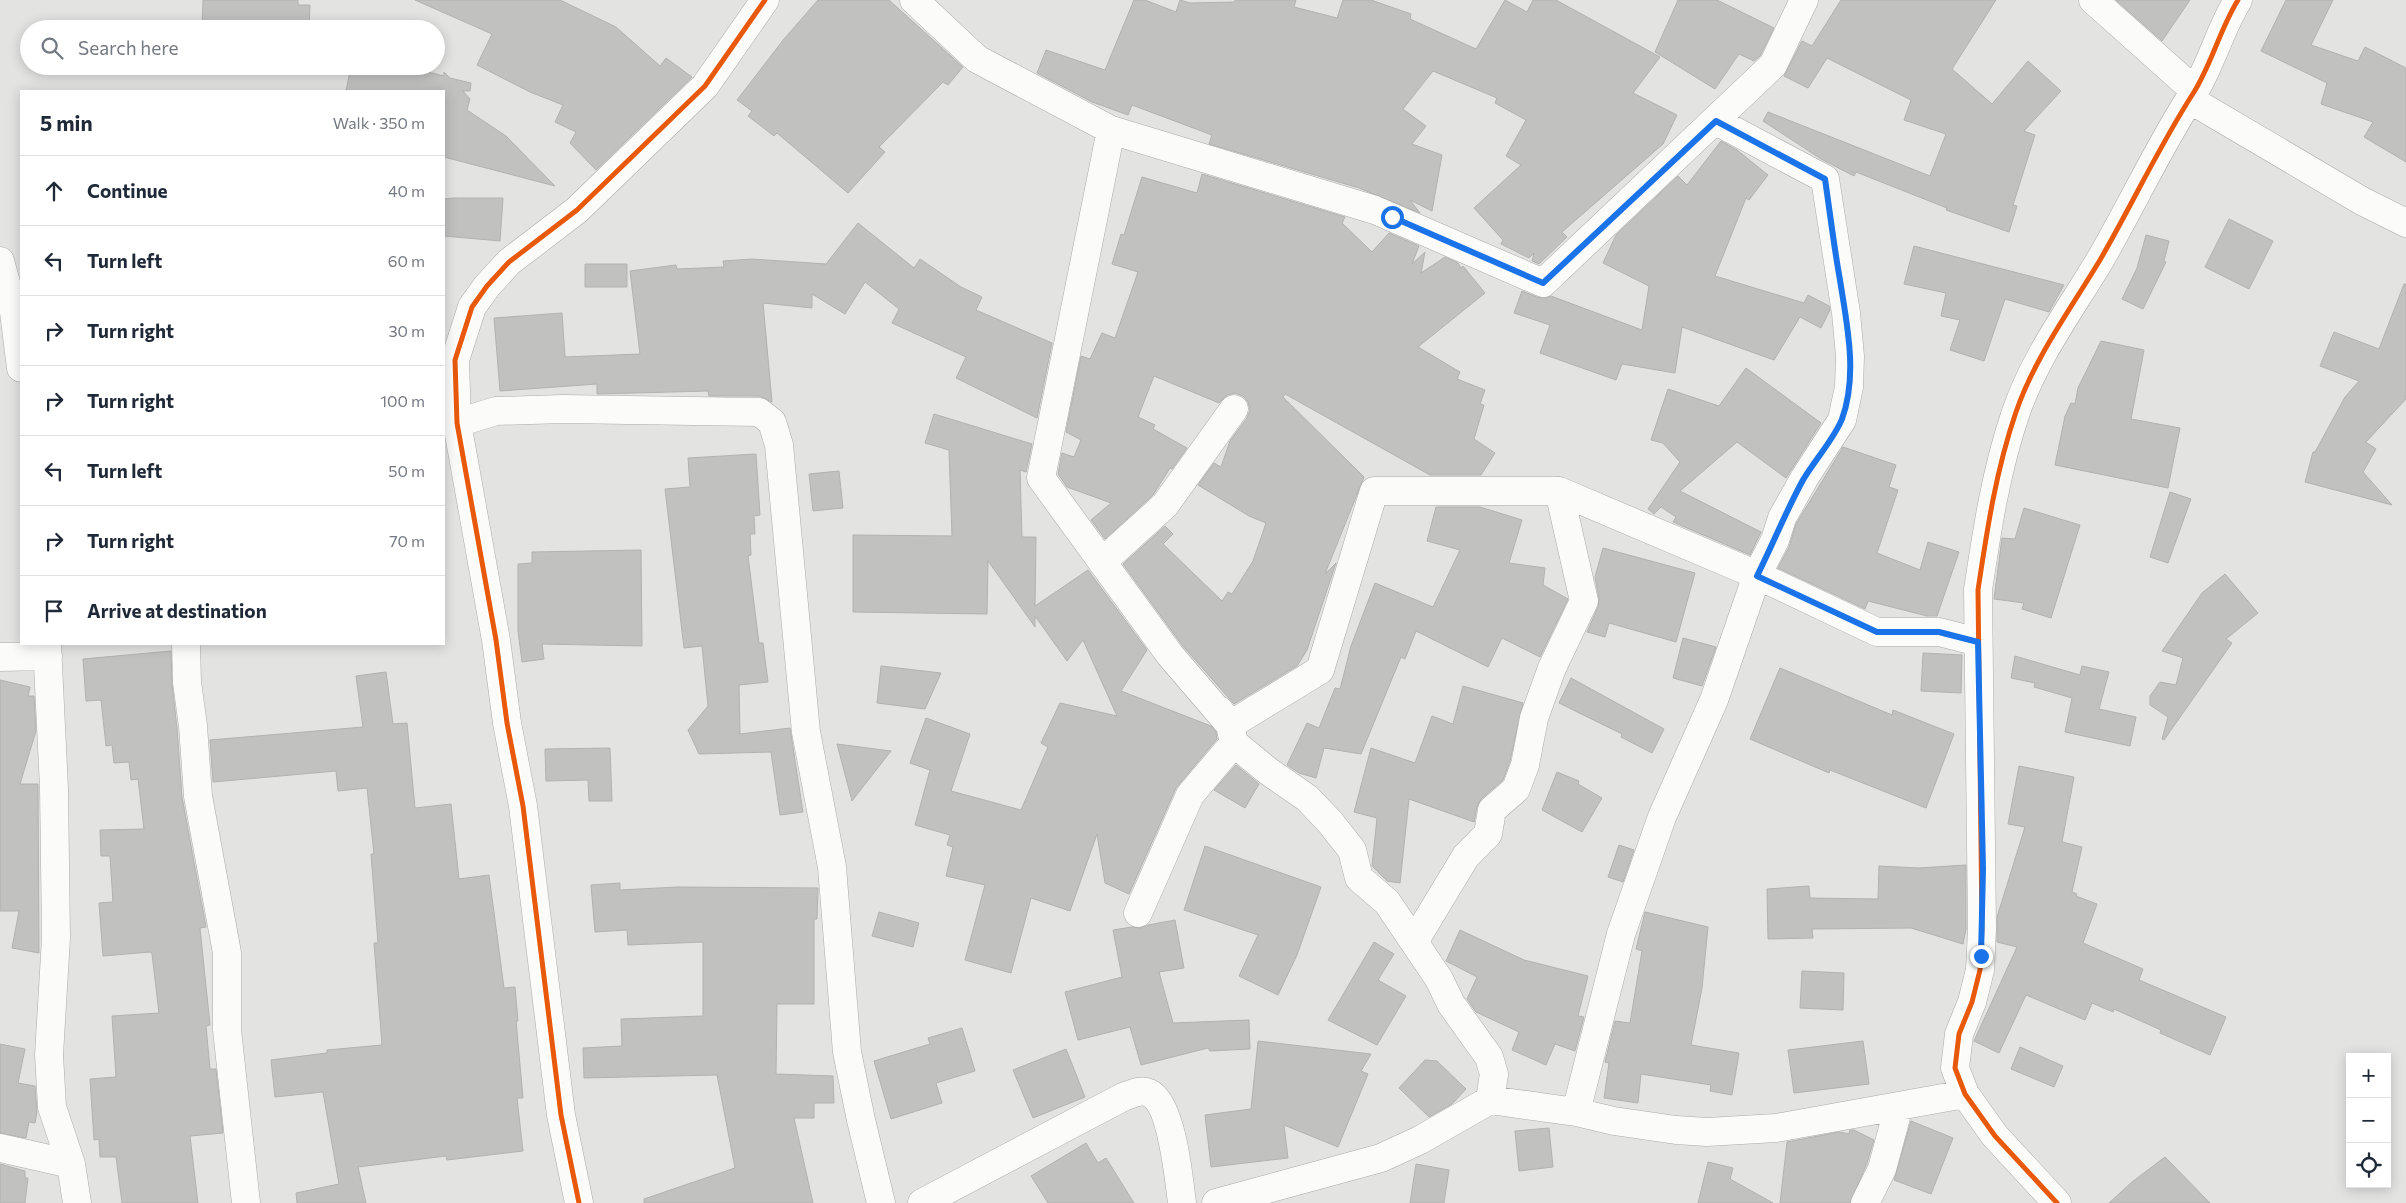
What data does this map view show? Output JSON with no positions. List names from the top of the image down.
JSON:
{
  "page": {
    "search": "Search here",
    "heading": ["5 min", "Walk · 350 m"],
    "list": [
      ["Continue", "40 m"],
      ["Turn left", "60 m"],
      ["Turn right", "30 m"],
      ["Turn right", "100 m"],
      ["Turn left", "50 m"],
      ["Turn right", "70 m"],
      "Arrive at destination"
    ],
    "map_buttons": ["+", "−"]
  }
}
